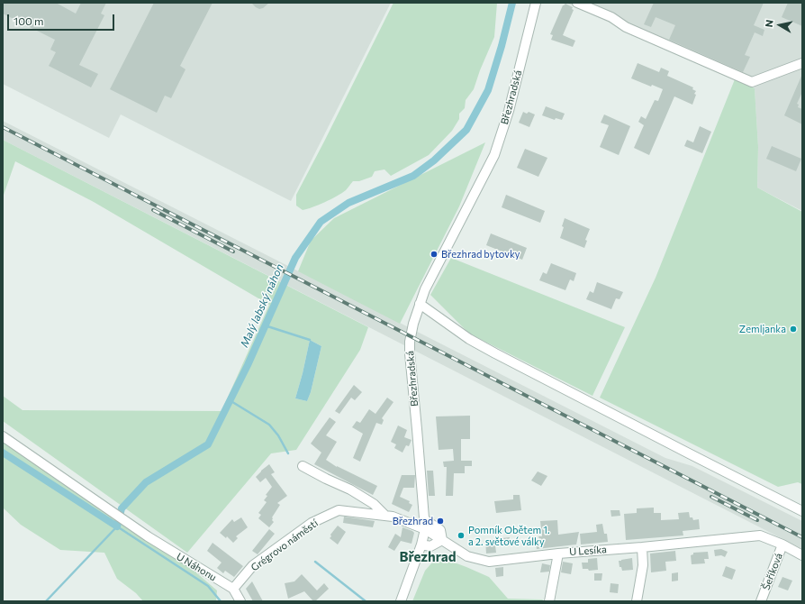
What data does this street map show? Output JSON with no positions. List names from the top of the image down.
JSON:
{
  "streets": {
    "street": [
      "Březhradská",
      "Grégrovo náměstí",
      "U Lesíka",
      "U Náhonu",
      "Šeříková"
    ]
  },
  "crossings": [
    ["Březhradská", "Grégrovo náměstí"],
    ["Březhradská", "U Lesíka"],
    ["Grégrovo náměstí", "U Lesíka"],
    ["Grégrovo náměstí", "U Náhonu"],
    ["U Lesíka", "Šeříková"]
  ],
  "districts": ["Březhrad"],
  "water": ["Malý labský náhon"],
  "places": [
    "Březhrad bytovky",
    "Zemljanka",
    "Březhrad",
    "Pomník Obětem 1. a 2. světové války"
  ],
  "scale_bar": "100 m",
  "north": "left"
}
